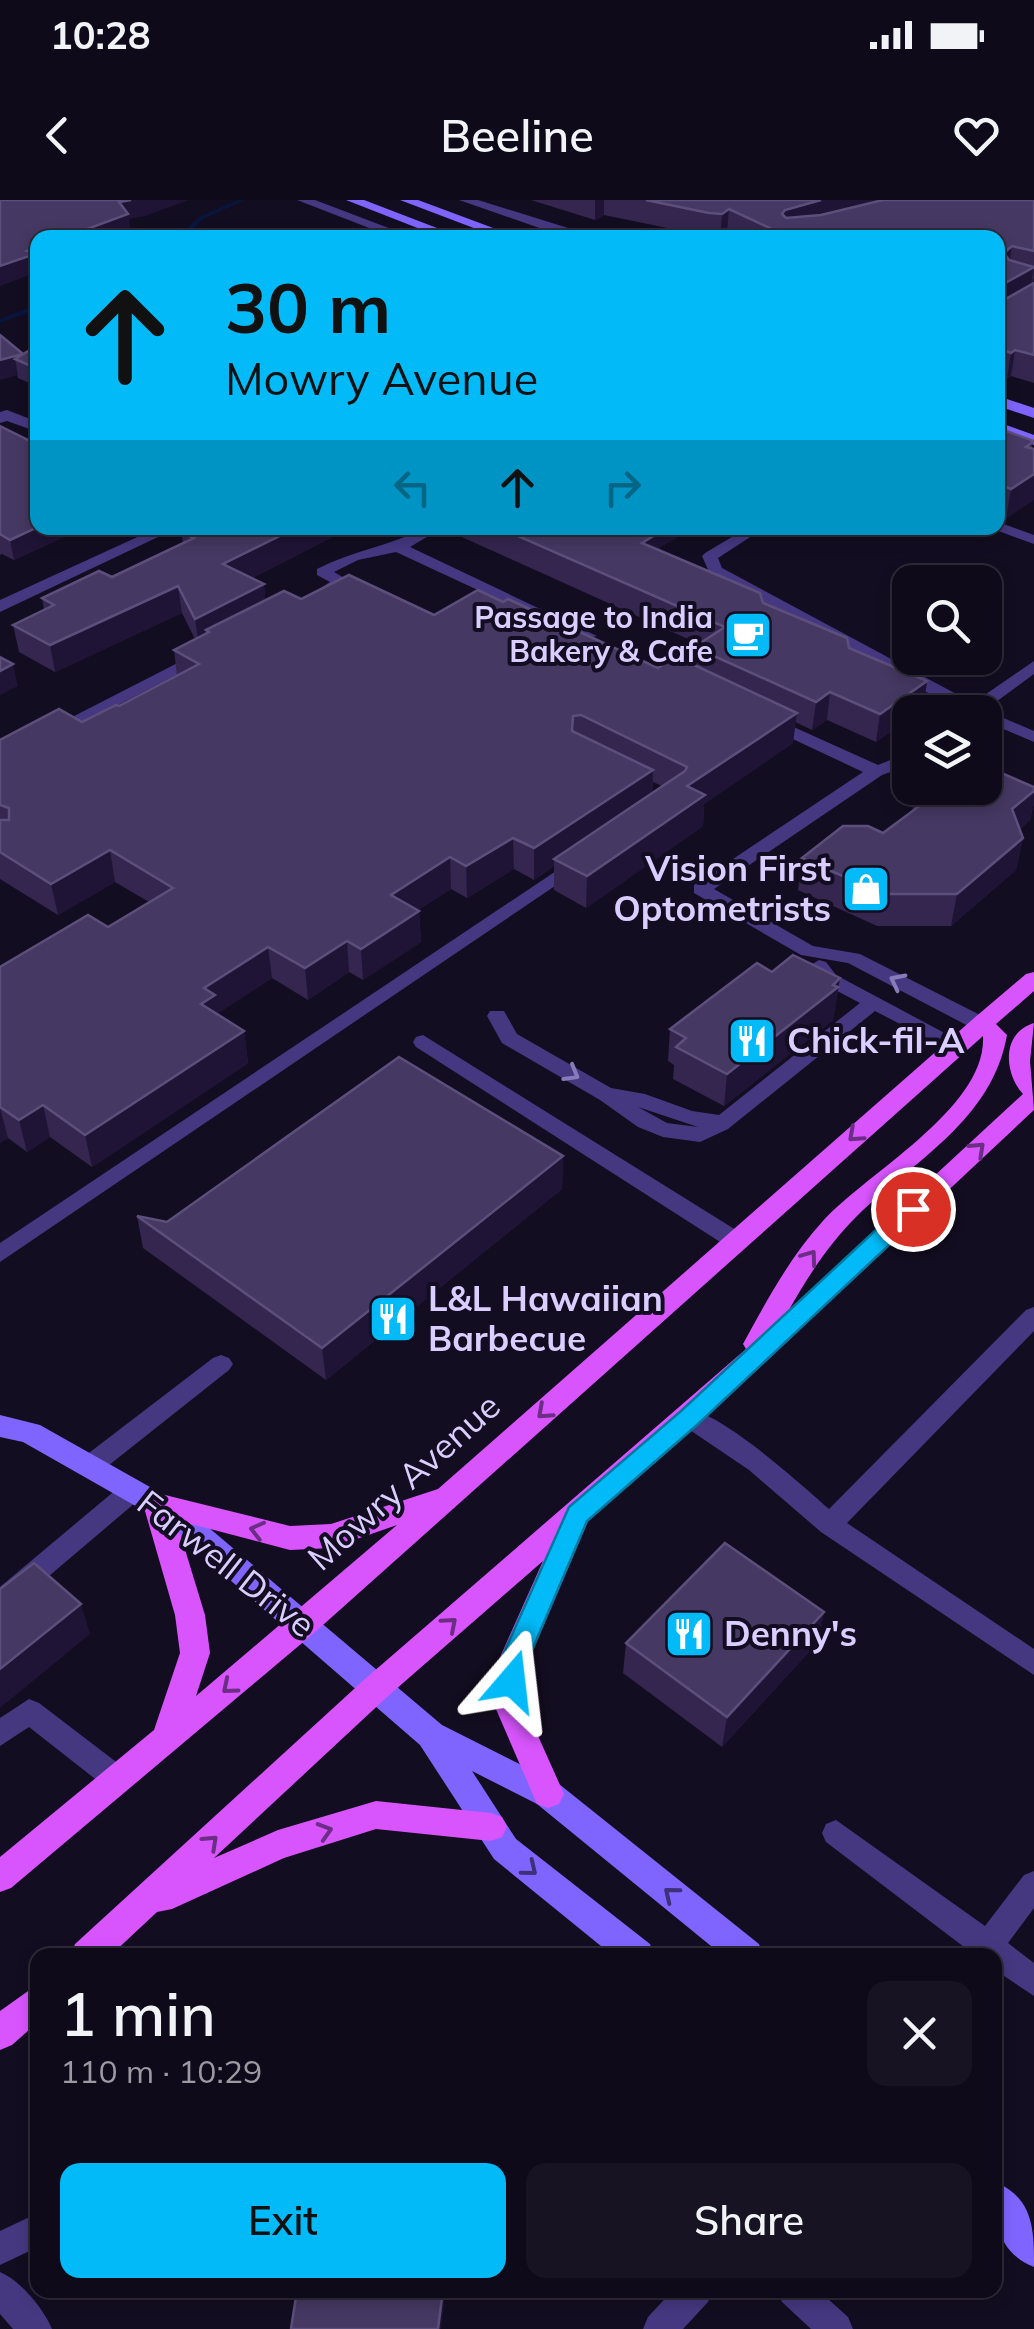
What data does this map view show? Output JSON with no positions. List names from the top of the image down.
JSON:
{
  "streets": {
    "main road": ["Mowry Avenue"],
    "street": ["Farwell Drive"]
  },
  "crossings": [
    ["Mowry Avenue", "Farwell Drive"]
  ],
  "places": {
    "cafe": ["Passage to India Bakery & Cafe"],
    "shop": ["Vision First Optometrists"],
    "restaurant": ["Chick-fil-A", "L&L Hawaiian Barbecue", "Denny's"]
  },
  "page": {
    "status": "10:28",
    "header": "Beeline",
    "turn": ["30 m", "Mowry Avenue"],
    "heading": ["1 min", "110 m · 10:29"],
    "buttons": ["Exit", "Share"]
  }
}
